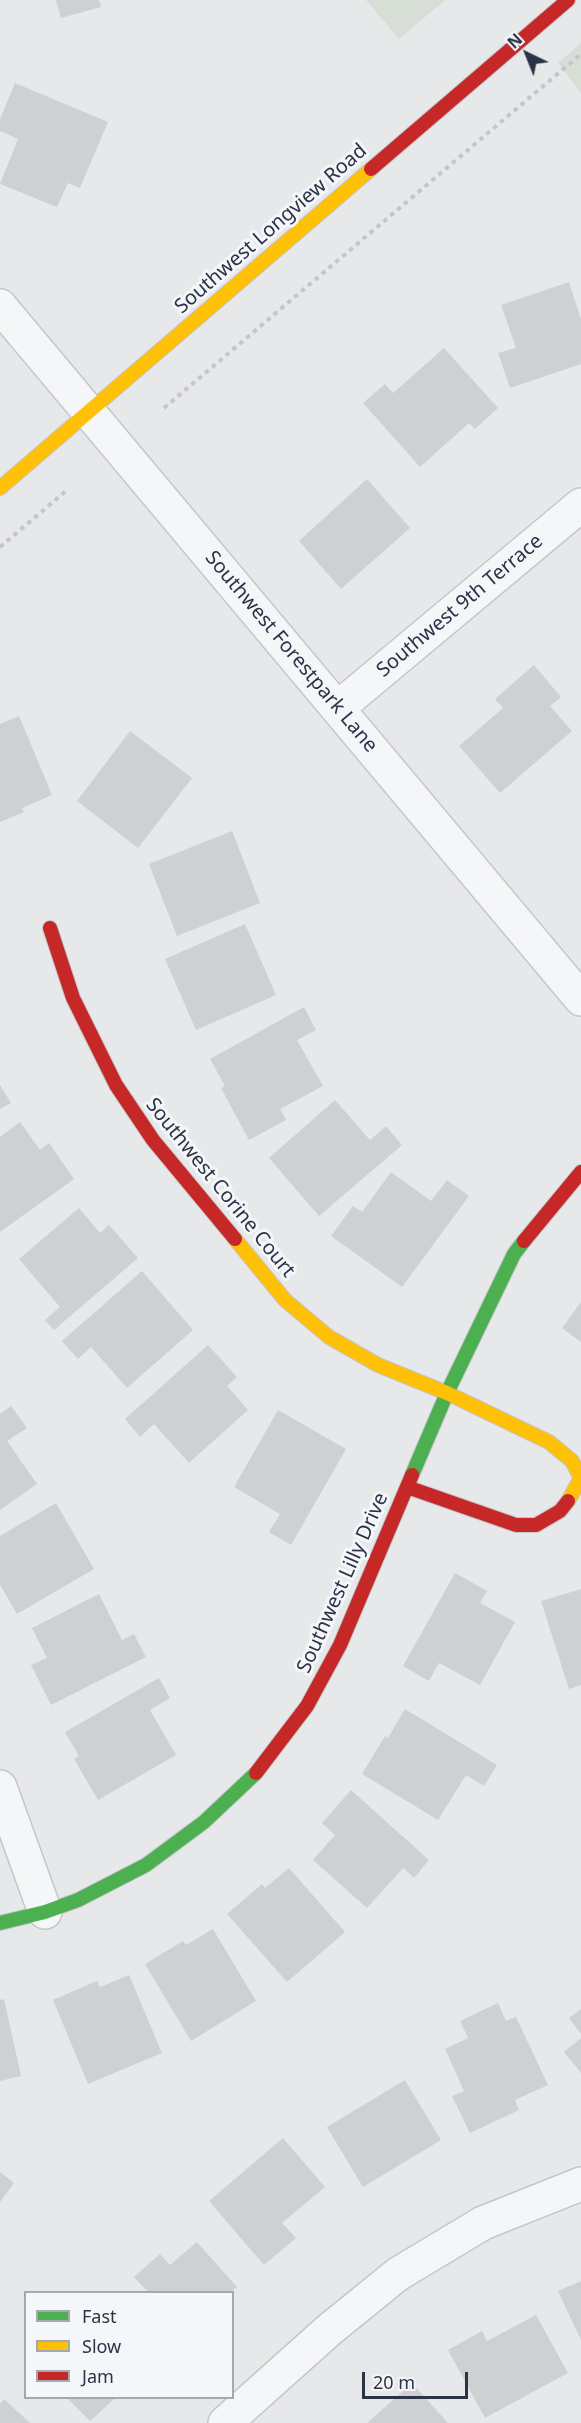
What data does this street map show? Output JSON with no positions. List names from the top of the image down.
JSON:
{
  "streets": {
    "street": [
      "Southwest Longview Road",
      "Southwest 9th Terrace",
      "Southwest Forestpark Lane",
      "Southwest Corine Court",
      "Southwest Lilly Drive"
    ]
  },
  "crossings": [
    ["Southwest Longview Road", "Southwest Forestpark Lane"],
    ["Southwest 9th Terrace", "Southwest Forestpark Lane"],
    ["Southwest Corine Court", "Southwest Lilly Drive"]
  ],
  "legend": ["Fast", "Slow", "Jam"],
  "scale_bar": "20 m",
  "north": "top left"
}
